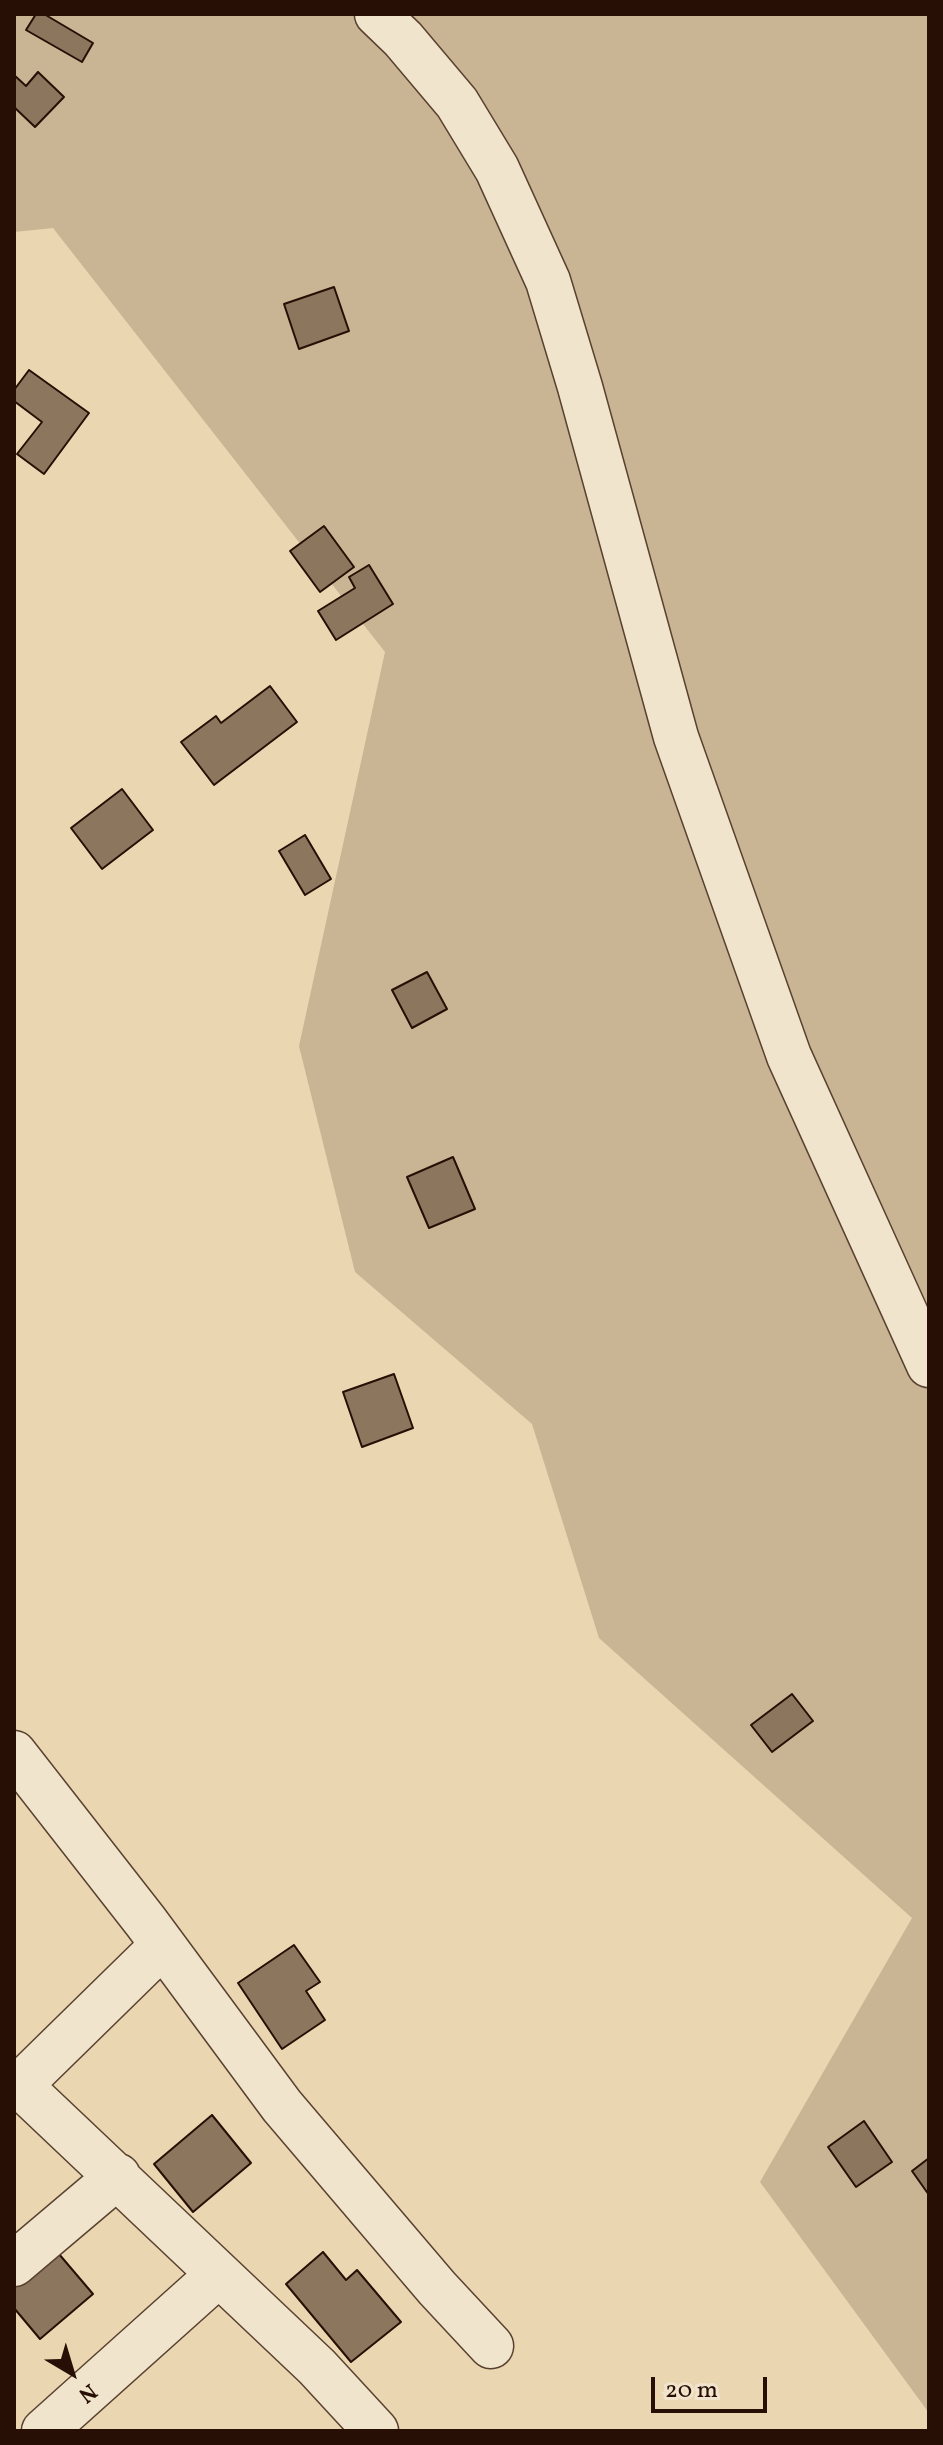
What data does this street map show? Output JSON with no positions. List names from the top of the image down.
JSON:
{
  "scale_bar": "20 m",
  "north": "bottom right"
}
